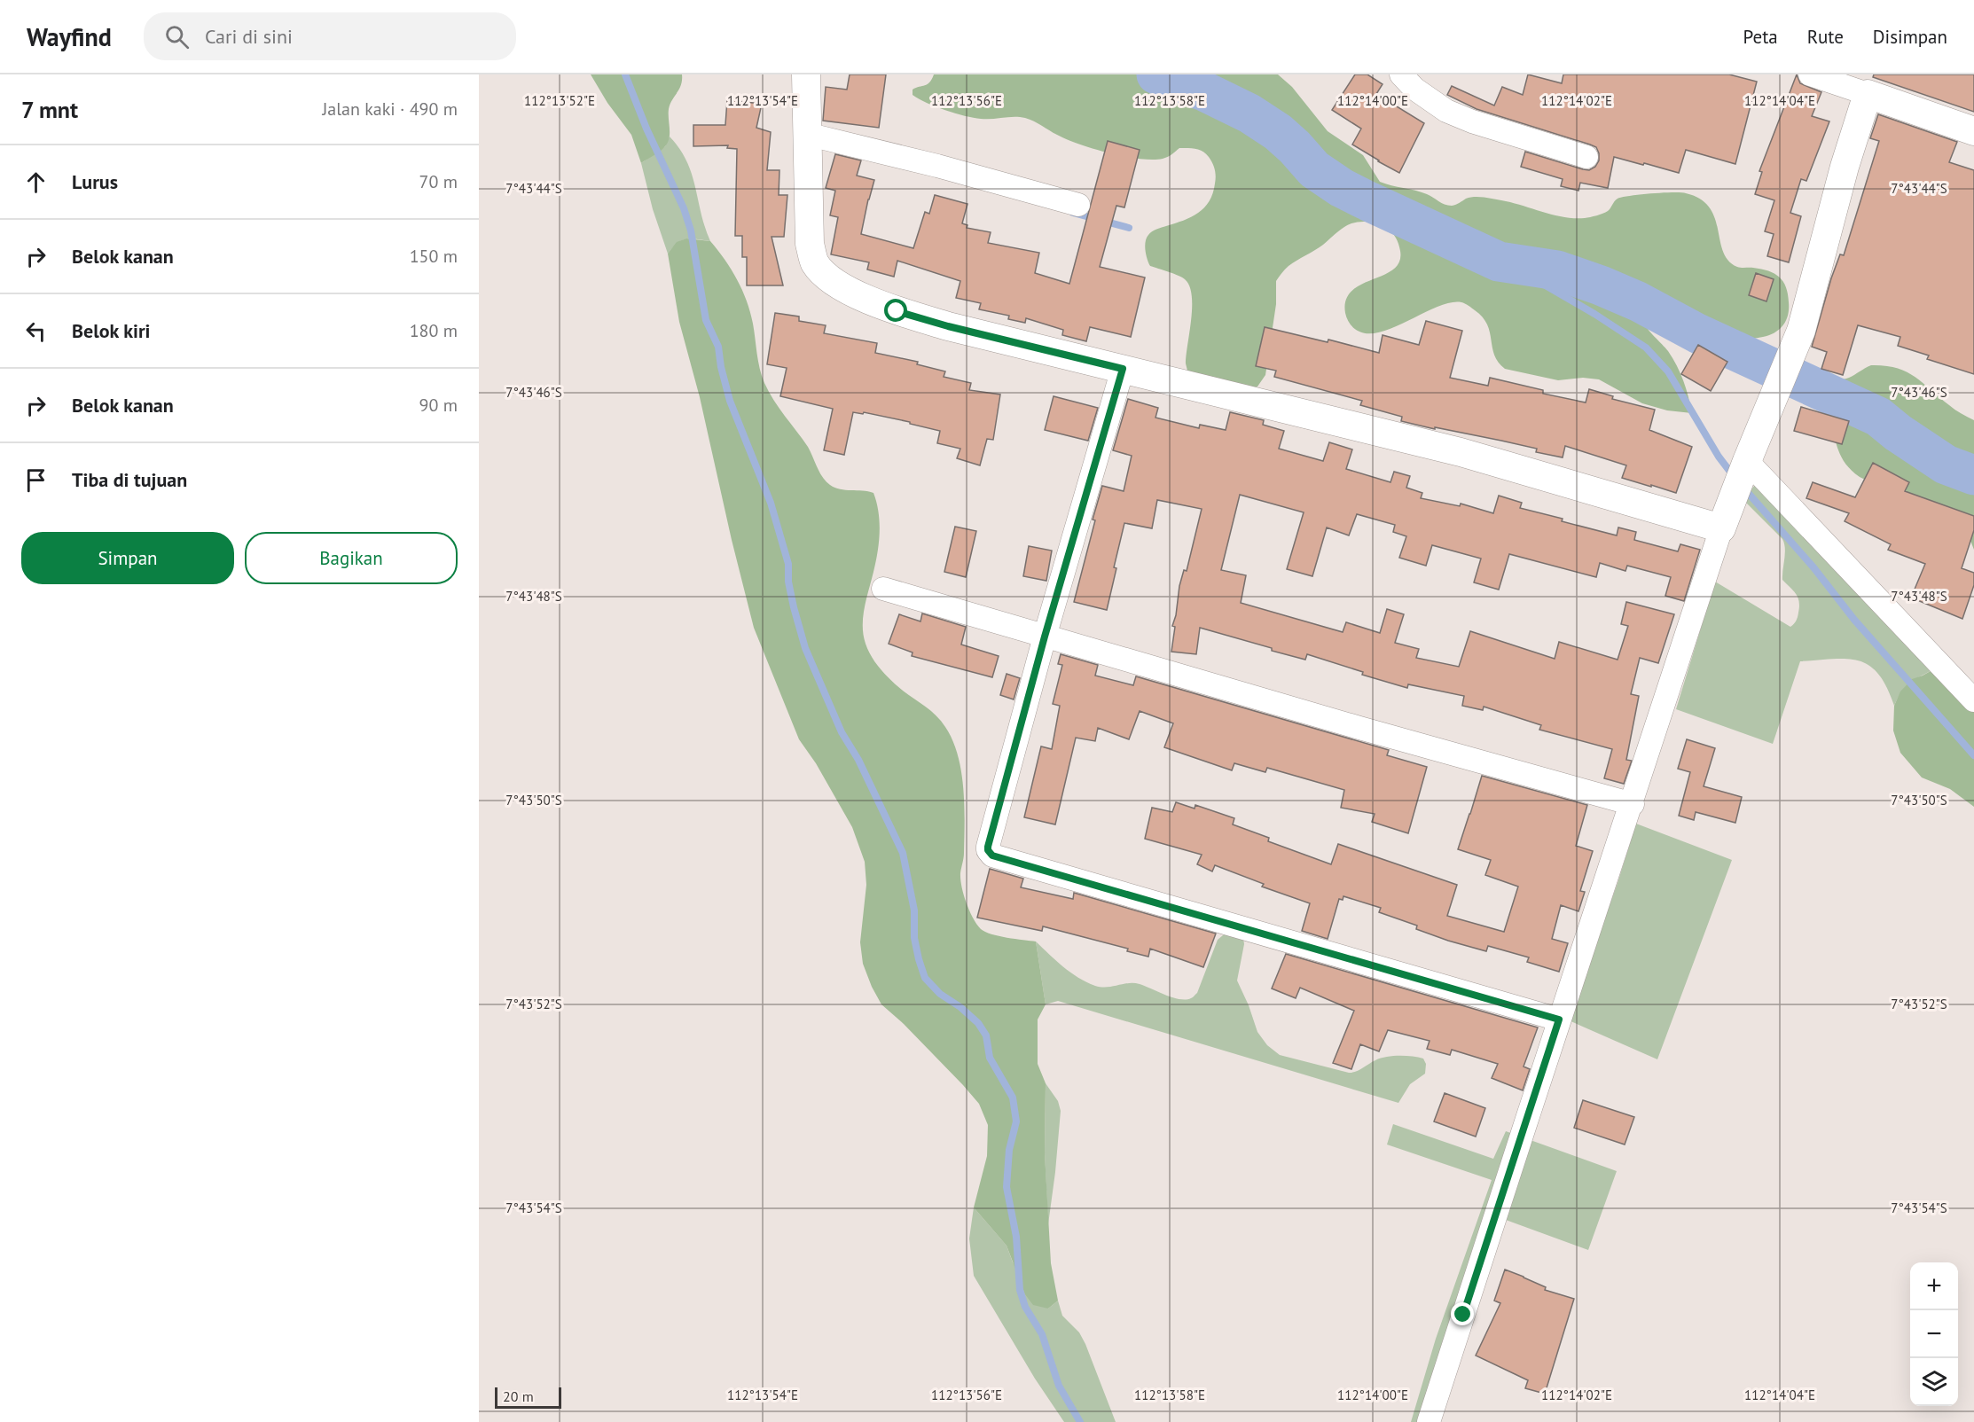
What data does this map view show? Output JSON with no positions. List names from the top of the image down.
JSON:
{
  "scale_bar": "20 m",
  "page": {
    "header": "Wayfind",
    "search": "Cari di sini",
    "nav": ["Peta", "Rute", "Disimpan"],
    "heading": ["7 mnt", "Jalan kaki · 490 m"],
    "list": [
      ["Lurus", "70 m"],
      ["Belok kanan", "150 m"],
      ["Belok kiri", "180 m"],
      ["Belok kanan", "90 m"],
      "Tiba di tujuan"
    ],
    "buttons": ["Simpan", "Bagikan"],
    "map_buttons": ["+", "−"],
    "scale": "20 m"
  },
  "coordinates": [
    "112°13'52\"E",
    "112°13'54\"E",
    "112°13'56\"E",
    "112°13'58\"E",
    "112°14'00\"E",
    "112°14'02\"E",
    "112°14'04\"E",
    "7°43'44\"S",
    "7°43'46\"S",
    "7°43'48\"S",
    "7°43'50\"S",
    "7°43'52\"S",
    "7°43'54\"S"
  ]
}
